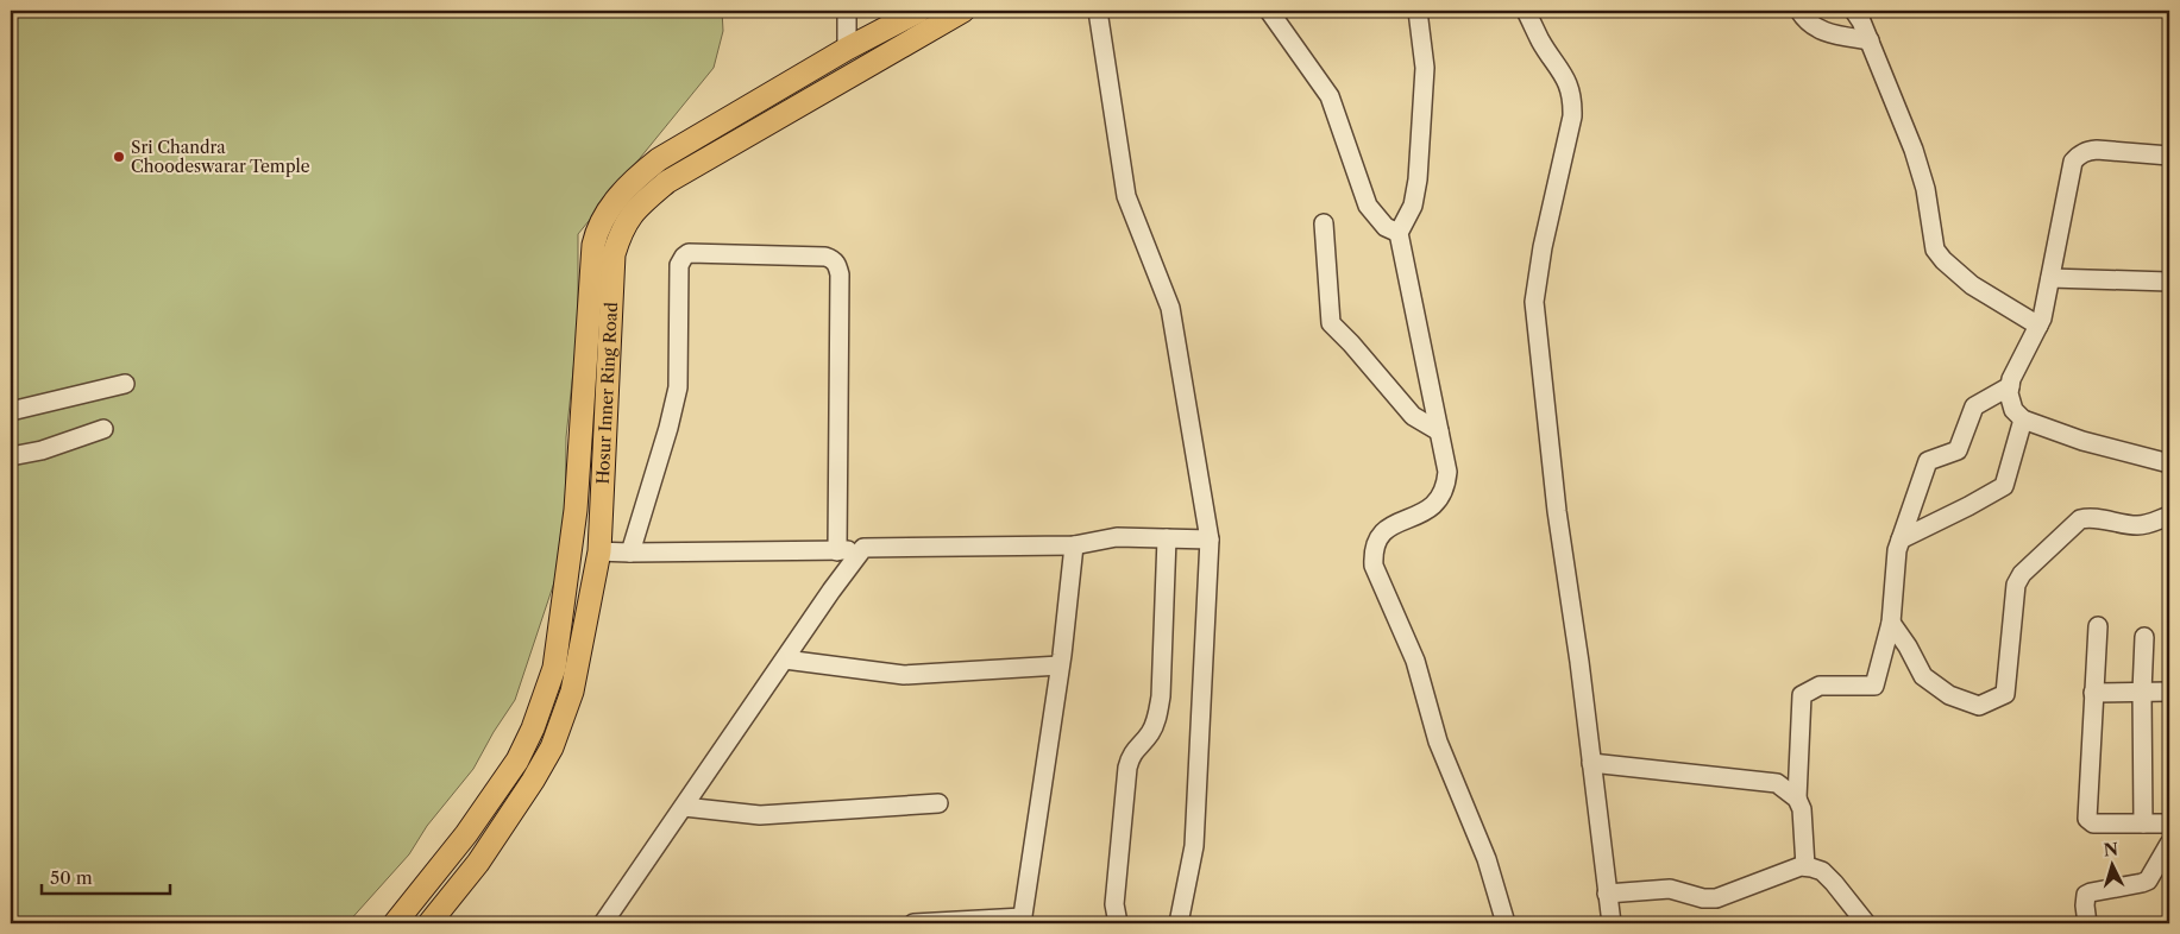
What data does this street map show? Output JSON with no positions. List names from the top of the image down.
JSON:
{
  "streets": {
    "main road": ["Hosur Inner Ring Road"]
  },
  "places": ["Sri Chandra Choodeswarar Temple"],
  "scale_bar": "50 m",
  "north": "top"
}
